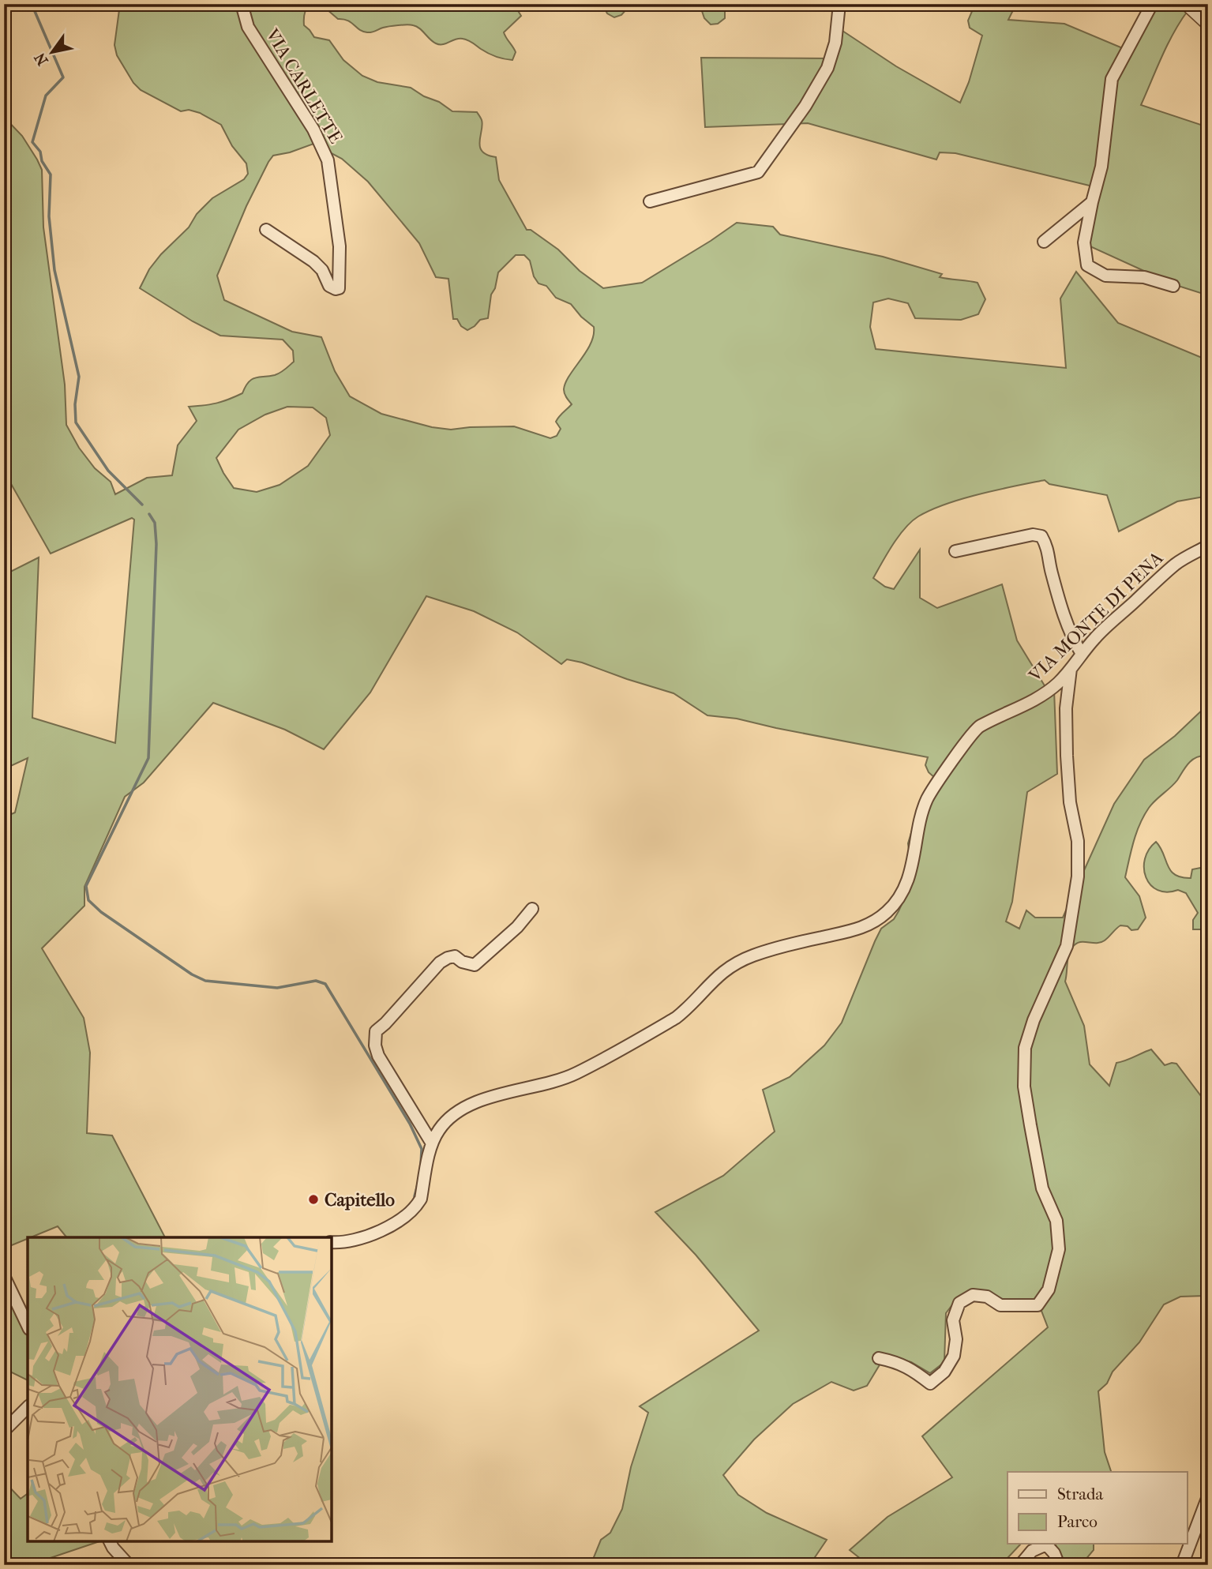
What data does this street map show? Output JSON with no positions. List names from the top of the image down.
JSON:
{
  "streets": {
    "street": ["VIA CARLETTE", "VIA MONTE DI PENA"]
  },
  "places": ["Capitello"],
  "legend": ["Strada", "Parco"],
  "north": "bottom left"
}
